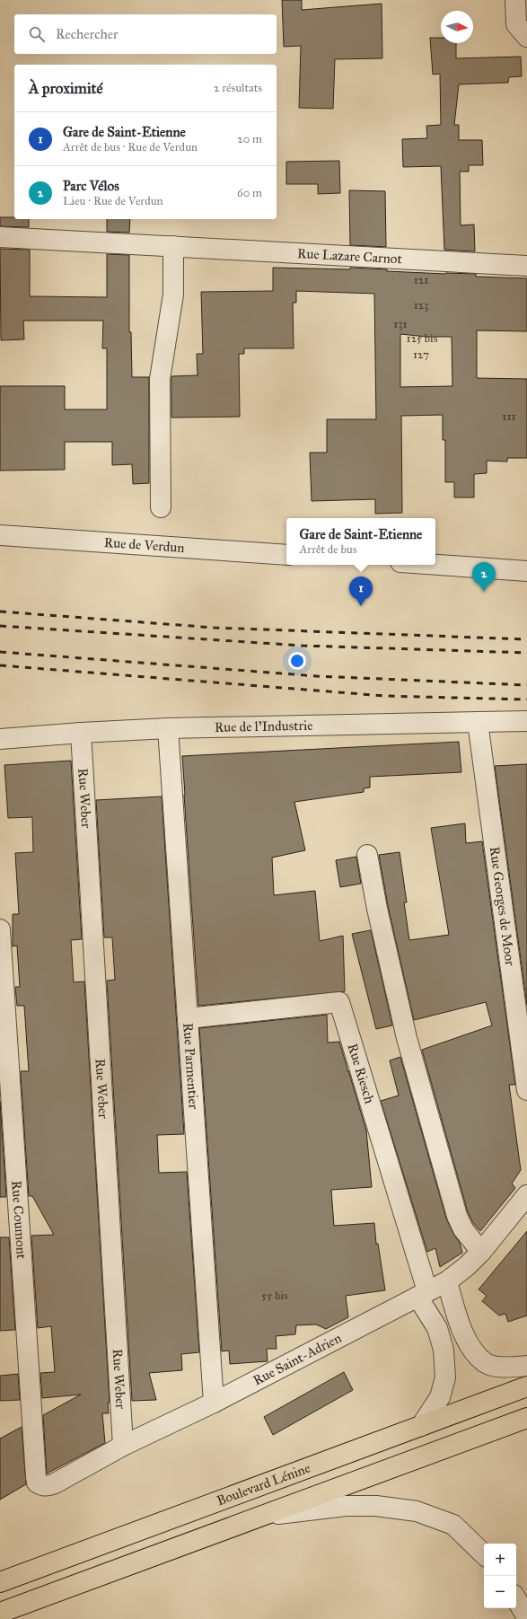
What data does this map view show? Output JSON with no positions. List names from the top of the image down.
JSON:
{
  "streets": {
    "main road": ["Boulevard Lénine"],
    "street": [
      "Rue Lazare Carnot",
      "Rue de Verdun",
      "Rue de l'Industrie",
      "Rue Weber",
      "Rue Georges de Moor",
      "Rue Parmentier",
      "Rue Riesch",
      "Rue Coumont",
      "Rue Saint-Adrien"
    ]
  },
  "crossings": [
    ["Rue de l'Industrie", "Rue Weber"],
    ["Rue de l'Industrie", "Rue Georges de Moor"],
    ["Rue de l'Industrie", "Rue Parmentier"],
    ["Rue Weber", "Rue Saint-Adrien"],
    ["Rue Parmentier", "Rue Riesch"],
    ["Rue Parmentier", "Rue Saint-Adrien"],
    ["Rue Riesch", "Rue Saint-Adrien"],
    ["Rue Coumont", "Rue Saint-Adrien"]
  ],
  "house_numbers": [
    "121",
    "123",
    "131",
    "125 bis",
    "127",
    "111",
    "55 bis"
  ],
  "north": "right",
  "page": {
    "search": "Rechercher",
    "heading": ["À proximité", "2 résultats"],
    "list": [
      {
        "mark": "1",
        "name": "Gare de Saint-Etienne",
        "note": "Arrêt de bus · Rue de Verdun",
        "value": "20 m"
      },
      {
        "mark": "2",
        "name": "Parc Vélos",
        "note": "Lieu · Rue de Verdun",
        "value": "60 m"
      }
    ],
    "popup": ["Gare de Saint-Etienne", "Arrêt de bus"],
    "pins": ["2", "1"],
    "map_buttons": ["+", "−"]
  }
}
